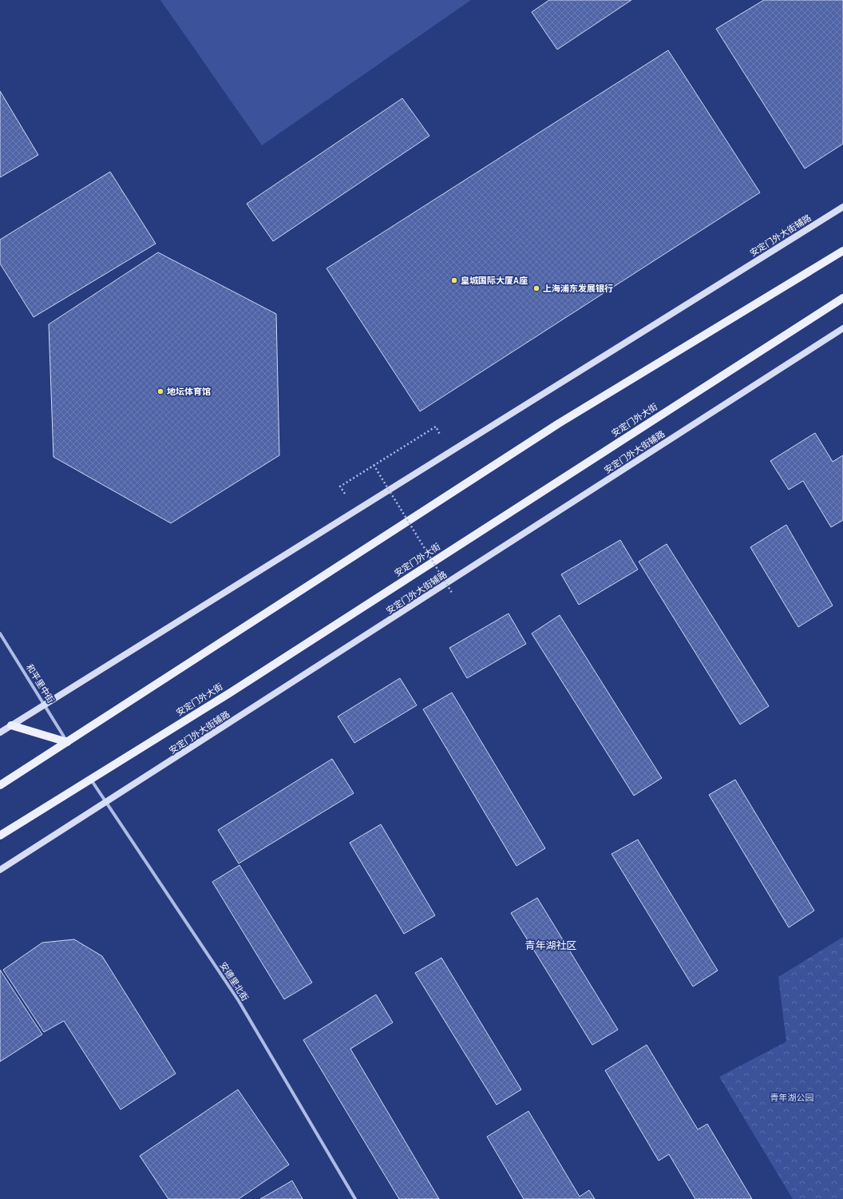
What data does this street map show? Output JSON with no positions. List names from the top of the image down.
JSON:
{
  "streets": {
    "main road": ["安定门外大街"],
    "street": ["安定门外大街辅路", "和平里中街", "安德里北街"]
  },
  "crossings": [
    ["安定门外大街辅路", "和平里中街"],
    ["安定门外大街辅路", "安德里北街"],
    ["安定门外大街", "安德里北街"]
  ],
  "districts": ["青年湖社区"],
  "parks": ["青年湖公园"],
  "places": ["皇城国际大厦A座", "上海浦东发展银行", "地坛体育馆"]
}
